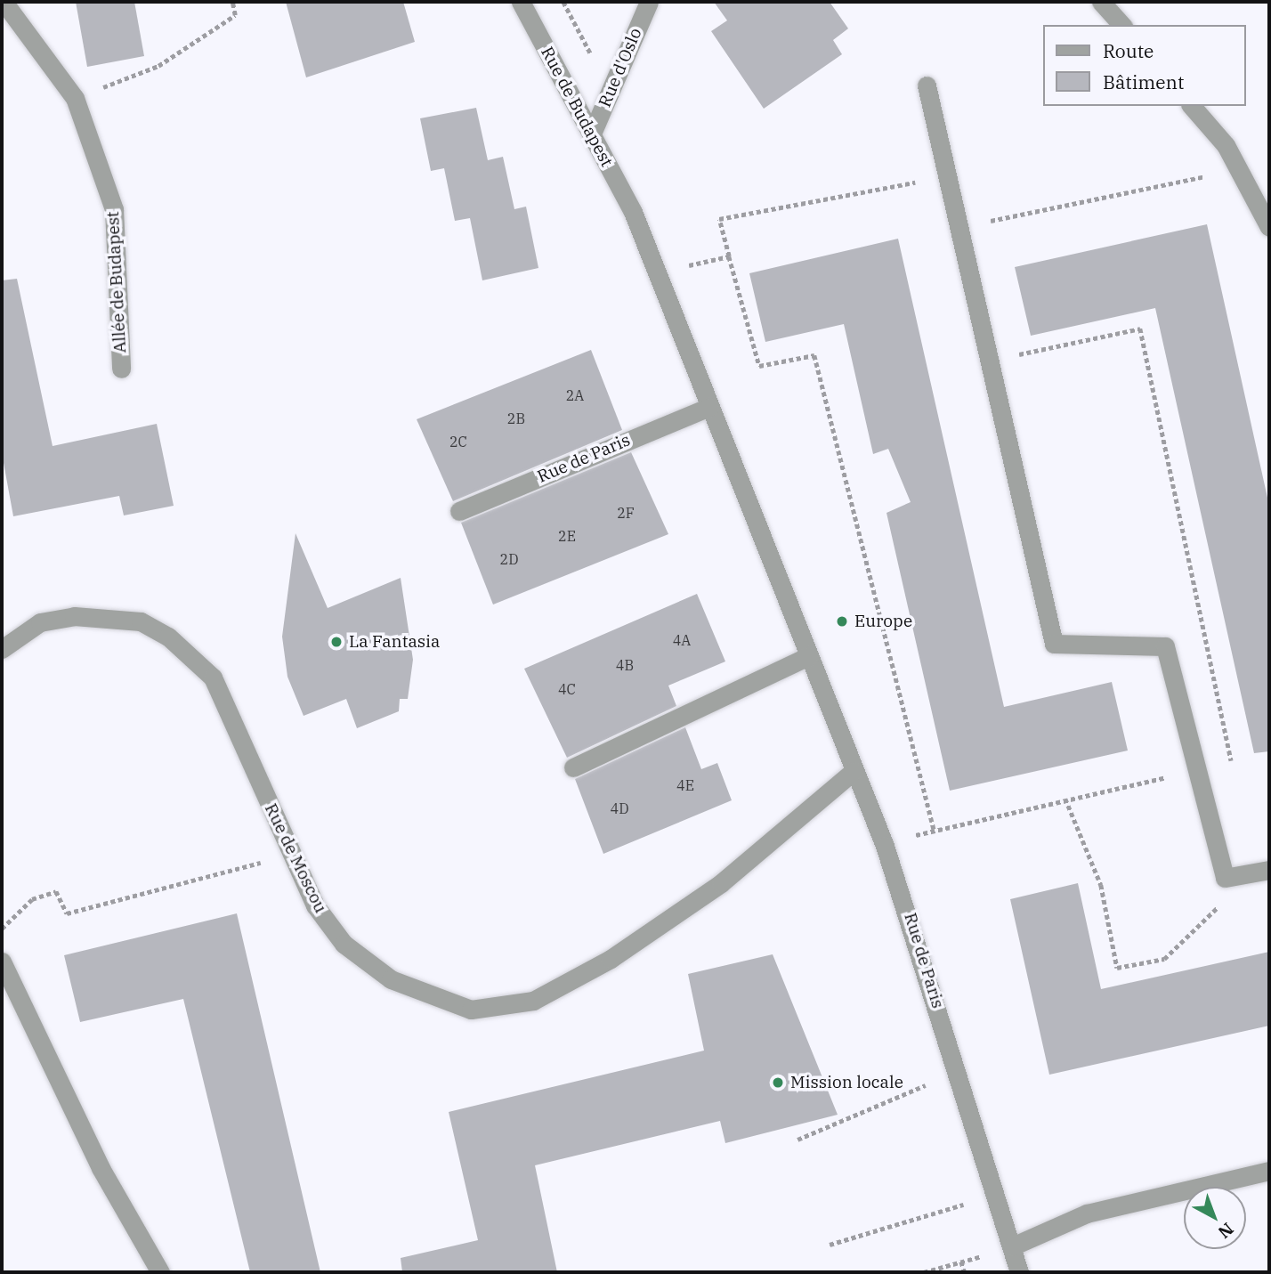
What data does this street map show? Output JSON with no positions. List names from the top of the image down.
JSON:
{
  "streets": {
    "street": [
      "Rue d'Oslo",
      "Rue de Budapest",
      "Allée de Budapest",
      "Rue de Paris",
      "Rue de Moscou"
    ]
  },
  "crossings": [
    ["Rue d'Oslo", "Rue de Budapest"],
    ["Rue de Budapest", "Rue de Paris"],
    ["Rue de Paris", "Rue de Moscou"]
  ],
  "places": ["Europe", "La Fantasia", "Mission locale"],
  "house_numbers": [
    "2A",
    "2B",
    "2C",
    "2F",
    "2E",
    "2D",
    "4A",
    "4B",
    "4C",
    "4E",
    "4D"
  ],
  "legend": ["Route", "Bâtiment"],
  "north": "bottom right"
}
